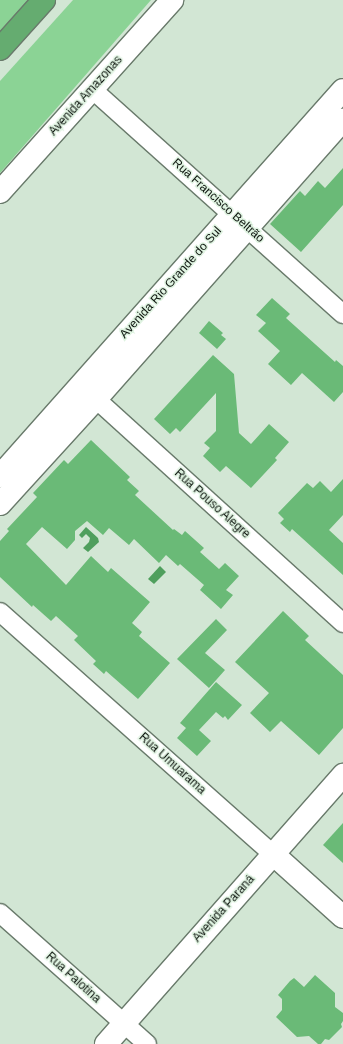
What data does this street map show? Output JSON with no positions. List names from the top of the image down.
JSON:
{
  "streets": {
    "street": [
      "Avenida Amazonas",
      "Rua Francisco Beltrão",
      "Avenida Rio Grande do Sul",
      "Rua Pouso Alegre",
      "Rua Umuarama",
      "Avenida Paraná",
      "Rua Palotina"
    ]
  },
  "crossings": [
    ["Avenida Amazonas", "Rua Francisco Beltrão"],
    ["Rua Francisco Beltrão", "Avenida Rio Grande do Sul"],
    ["Avenida Rio Grande do Sul", "Rua Pouso Alegre"],
    ["Rua Umuarama", "Avenida Paraná"],
    ["Avenida Paraná", "Rua Palotina"]
  ]
}
